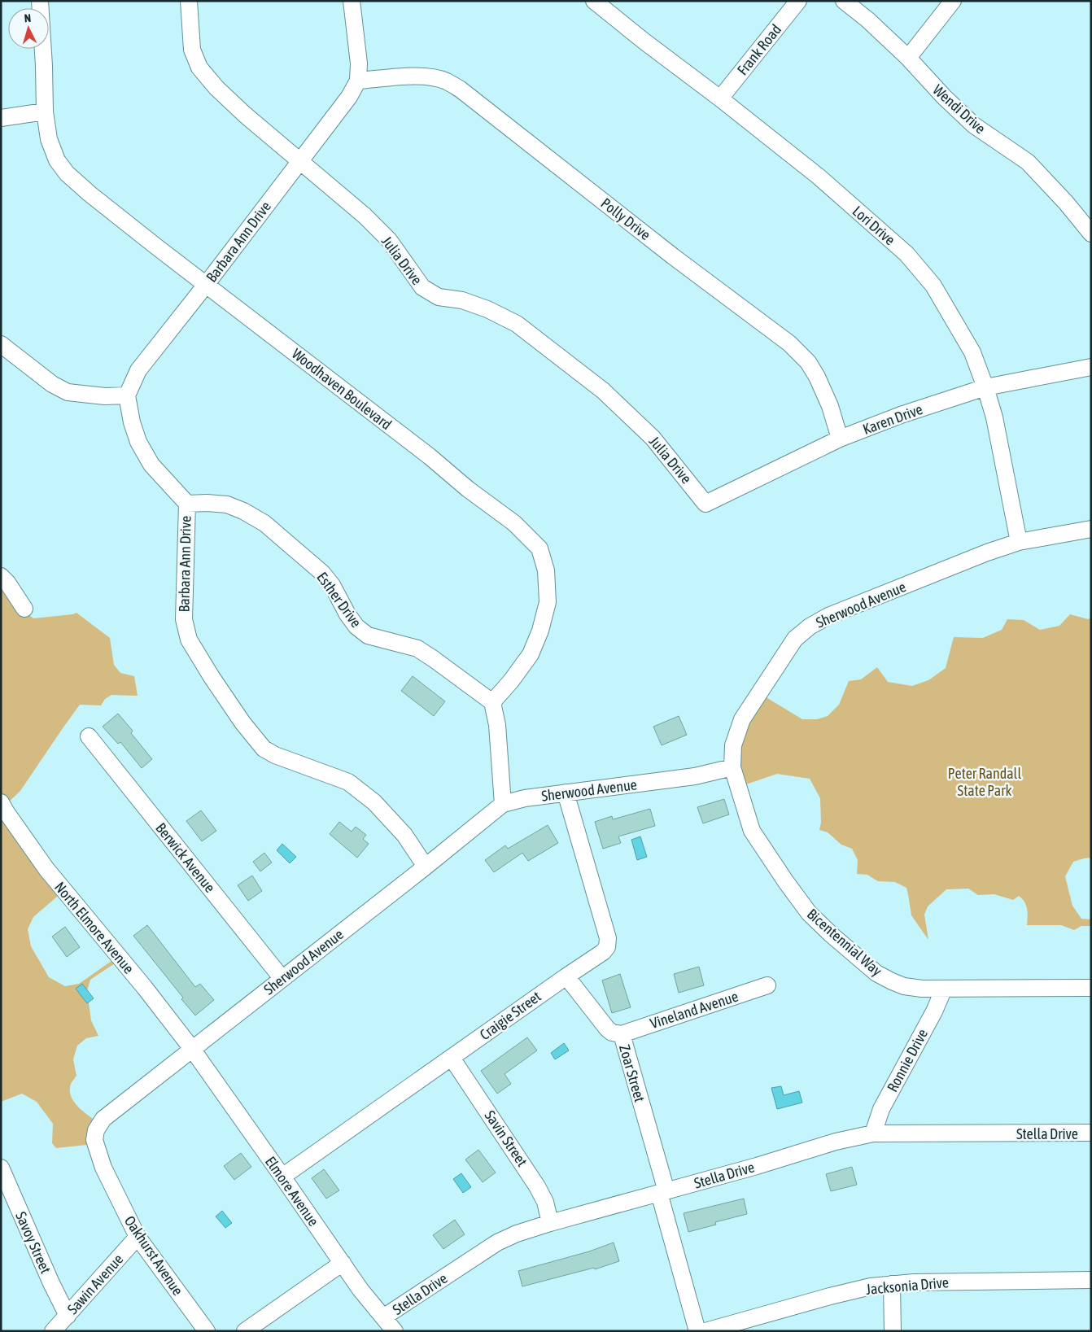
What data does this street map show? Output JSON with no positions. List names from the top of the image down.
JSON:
{
  "streets": {
    "street": [
      "Frank Road",
      "Wendi Drive",
      "Polly Drive",
      "Lori Drive",
      "Barbara Ann Drive",
      "Julia Drive",
      "Woodhaven Boulevard",
      "Karen Drive",
      "Esther Drive",
      "Sherwood Avenue",
      "Berwick Avenue",
      "North Elmore Avenue",
      "Bicentennial Way",
      "Vineland Avenue",
      "Craigie Street",
      "Ronnie Drive",
      "Zoar Street",
      "Stella Drive",
      "Savin Street",
      "Elmore Avenue",
      "Savoy Street",
      "Oakhurst Avenue",
      "Sawin Avenue",
      "Jacksonia Drive"
    ]
  },
  "crossings": [
    ["Frank Road", "Lori Drive"],
    ["Polly Drive", "Barbara Ann Drive"],
    ["Polly Drive", "Karen Drive"],
    ["Lori Drive", "Karen Drive"],
    ["Lori Drive", "Sherwood Avenue"],
    ["Barbara Ann Drive", "Julia Drive"],
    ["Barbara Ann Drive", "Woodhaven Boulevard"],
    ["Barbara Ann Drive", "Esther Drive"],
    ["Barbara Ann Drive", "Sherwood Avenue"],
    ["Julia Drive", "Karen Drive"],
    ["Woodhaven Boulevard", "Esther Drive"],
    ["Sherwood Avenue", "Berwick Avenue"],
    ["Sherwood Avenue", "North Elmore Avenue"],
    ["Sherwood Avenue", "Bicentennial Way"],
    ["Sherwood Avenue", "Craigie Street"],
    ["Sherwood Avenue", "Elmore Avenue"],
    ["Sherwood Avenue", "Oakhurst Avenue"],
    ["North Elmore Avenue", "Elmore Avenue"],
    ["Bicentennial Way", "Ronnie Drive"],
    ["Vineland Avenue", "Zoar Street"],
    ["Craigie Street", "Zoar Street"],
    ["Craigie Street", "Savin Street"],
    ["Craigie Street", "Elmore Avenue"],
    ["Ronnie Drive", "Stella Drive"],
    ["Zoar Street", "Stella Drive"],
    ["Stella Drive", "Savin Street"],
    ["Stella Drive", "Elmore Avenue"],
    ["Savoy Street", "Sawin Avenue"],
    ["Oakhurst Avenue", "Sawin Avenue"]
  ],
  "parks": ["Peter Randall State Park"],
  "north": "top"
}
